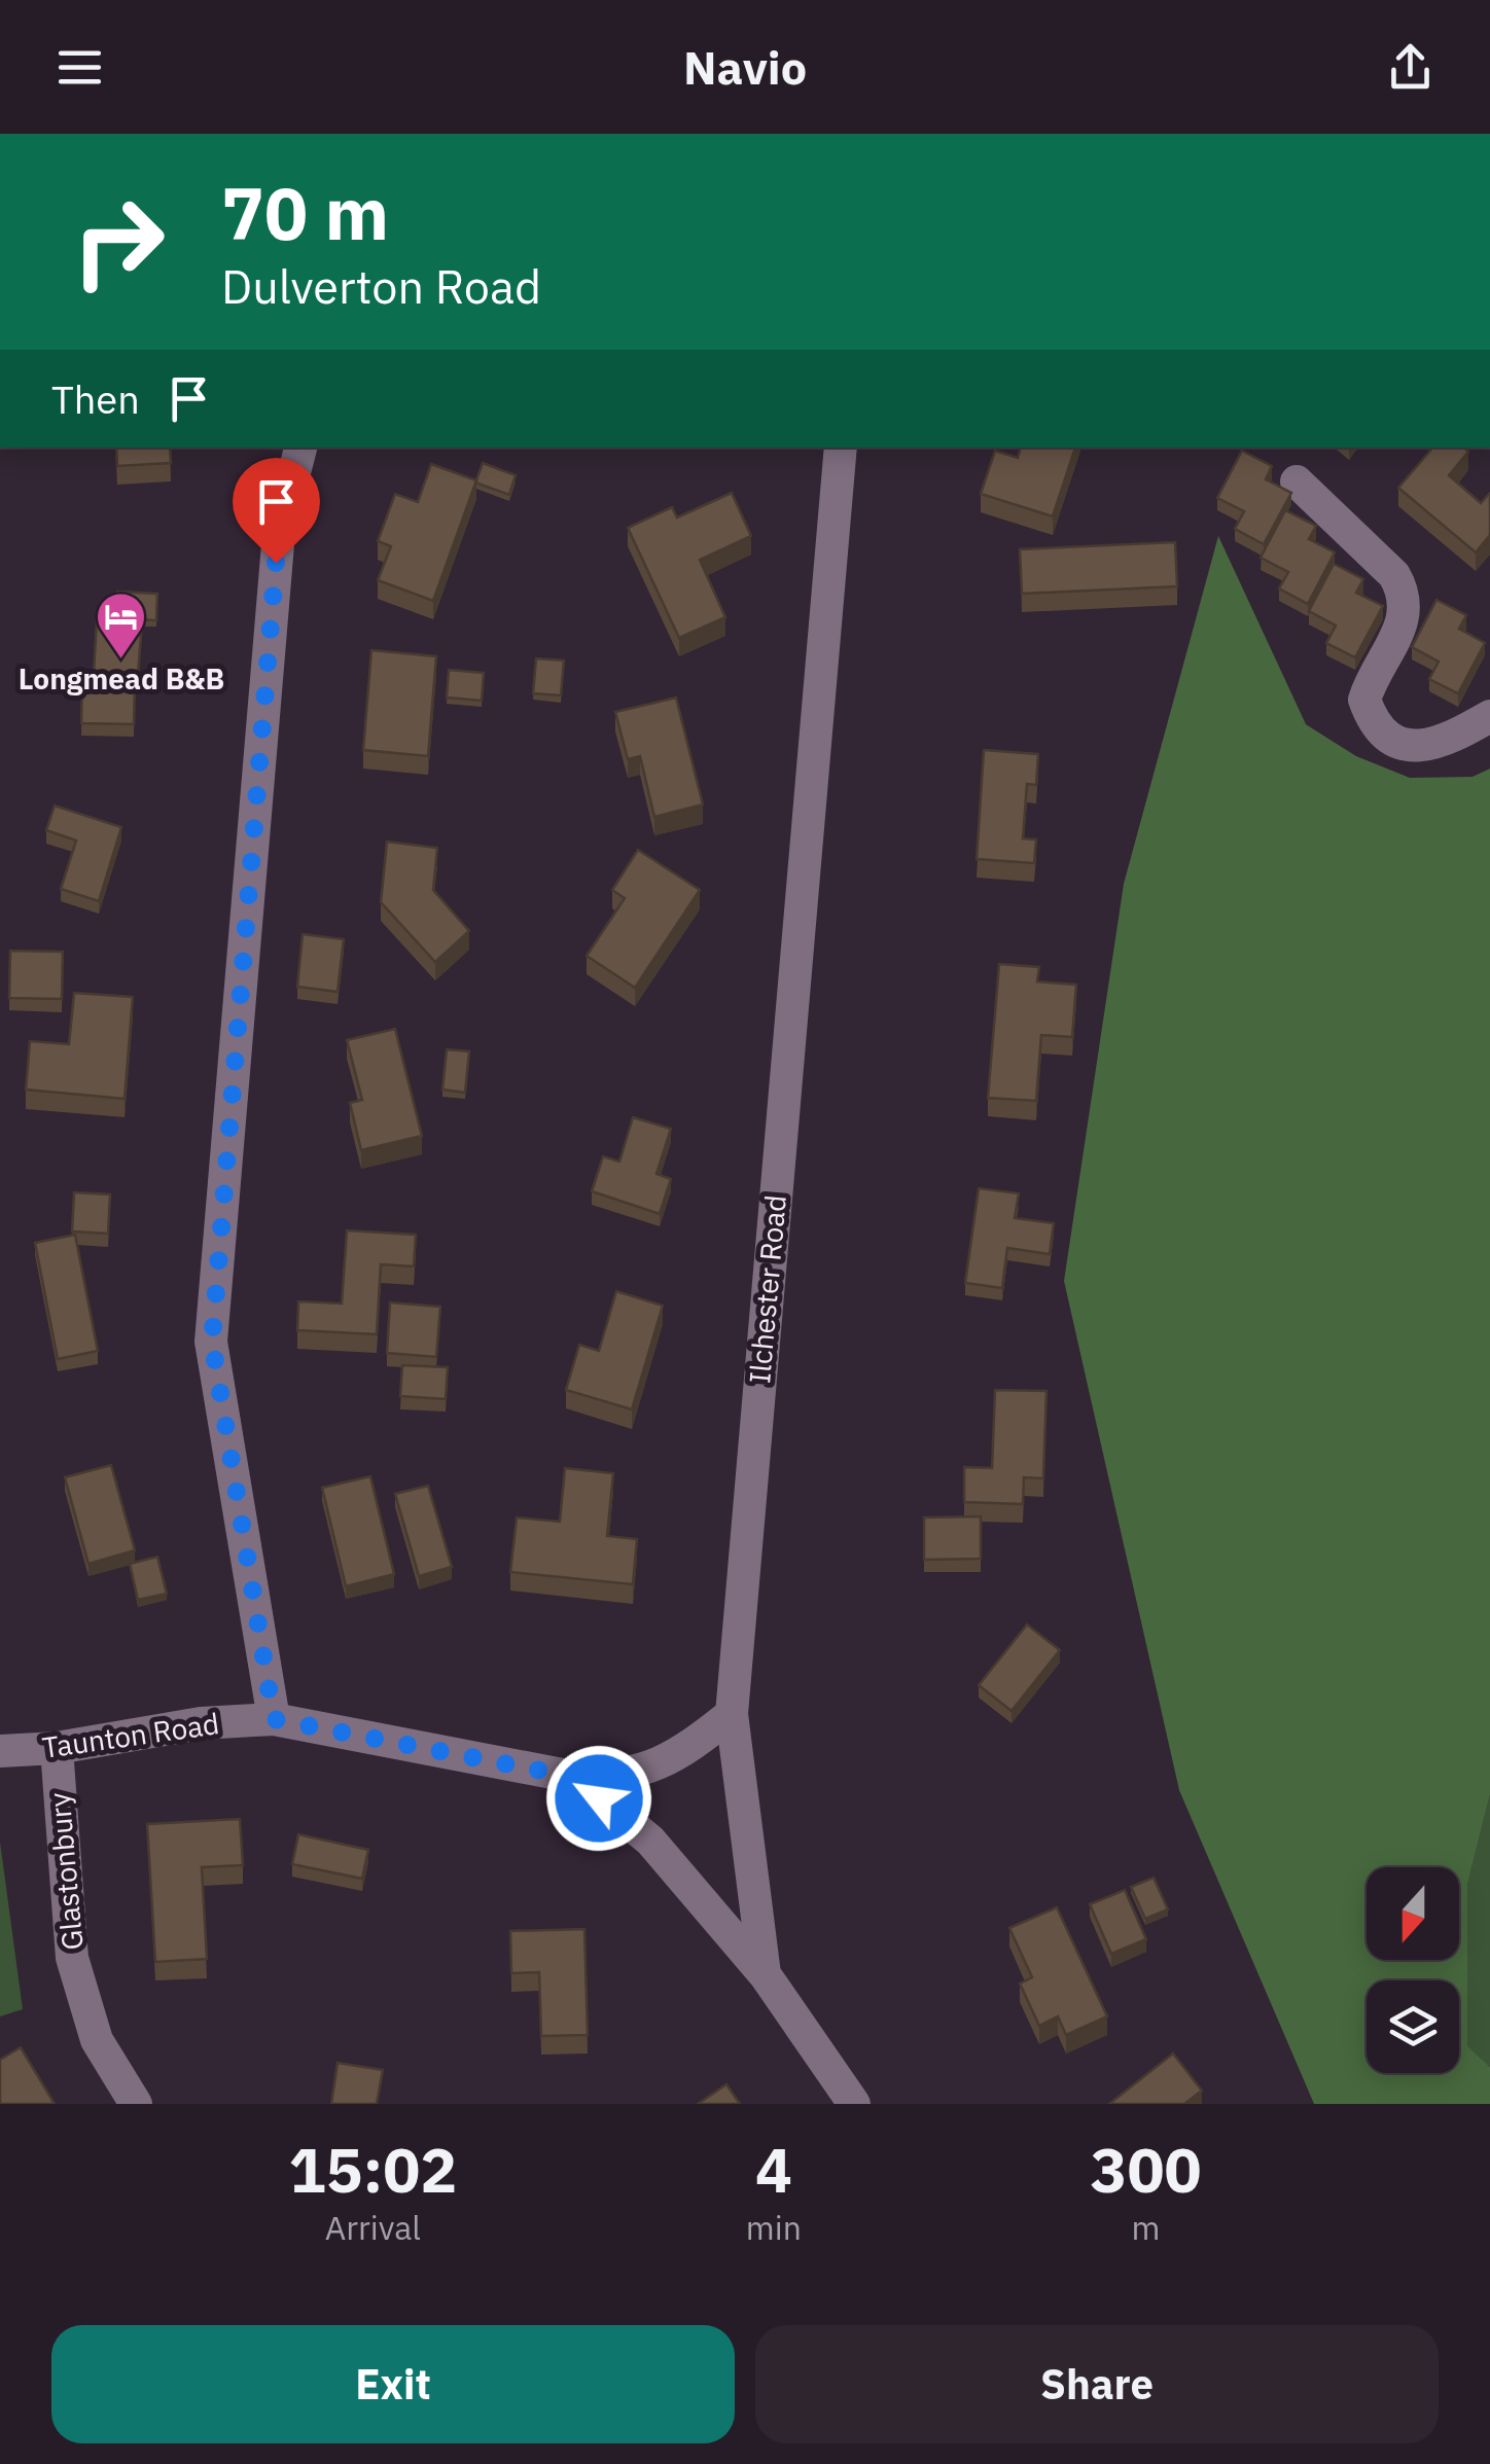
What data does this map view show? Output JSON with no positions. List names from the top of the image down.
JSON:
{
  "streets": {
    "street": ["Ilchester Road", "Taunton Road", "Glastonbury"]
  },
  "crossings": [
    ["Ilchester Road", "Taunton Road"],
    ["Taunton Road", "Glastonbury"]
  ],
  "places": {
    "hotel": ["Longmead B&B"]
  },
  "north": "bottom",
  "page": {
    "header": "Navio",
    "turn": ["70 m", "Dulverton Road"],
    "then": "Then",
    "eta": [
      "15:02",
      "Arrival",
      "4",
      "min",
      "300",
      "m"
    ],
    "buttons": ["Exit", "Share"]
  }
}
